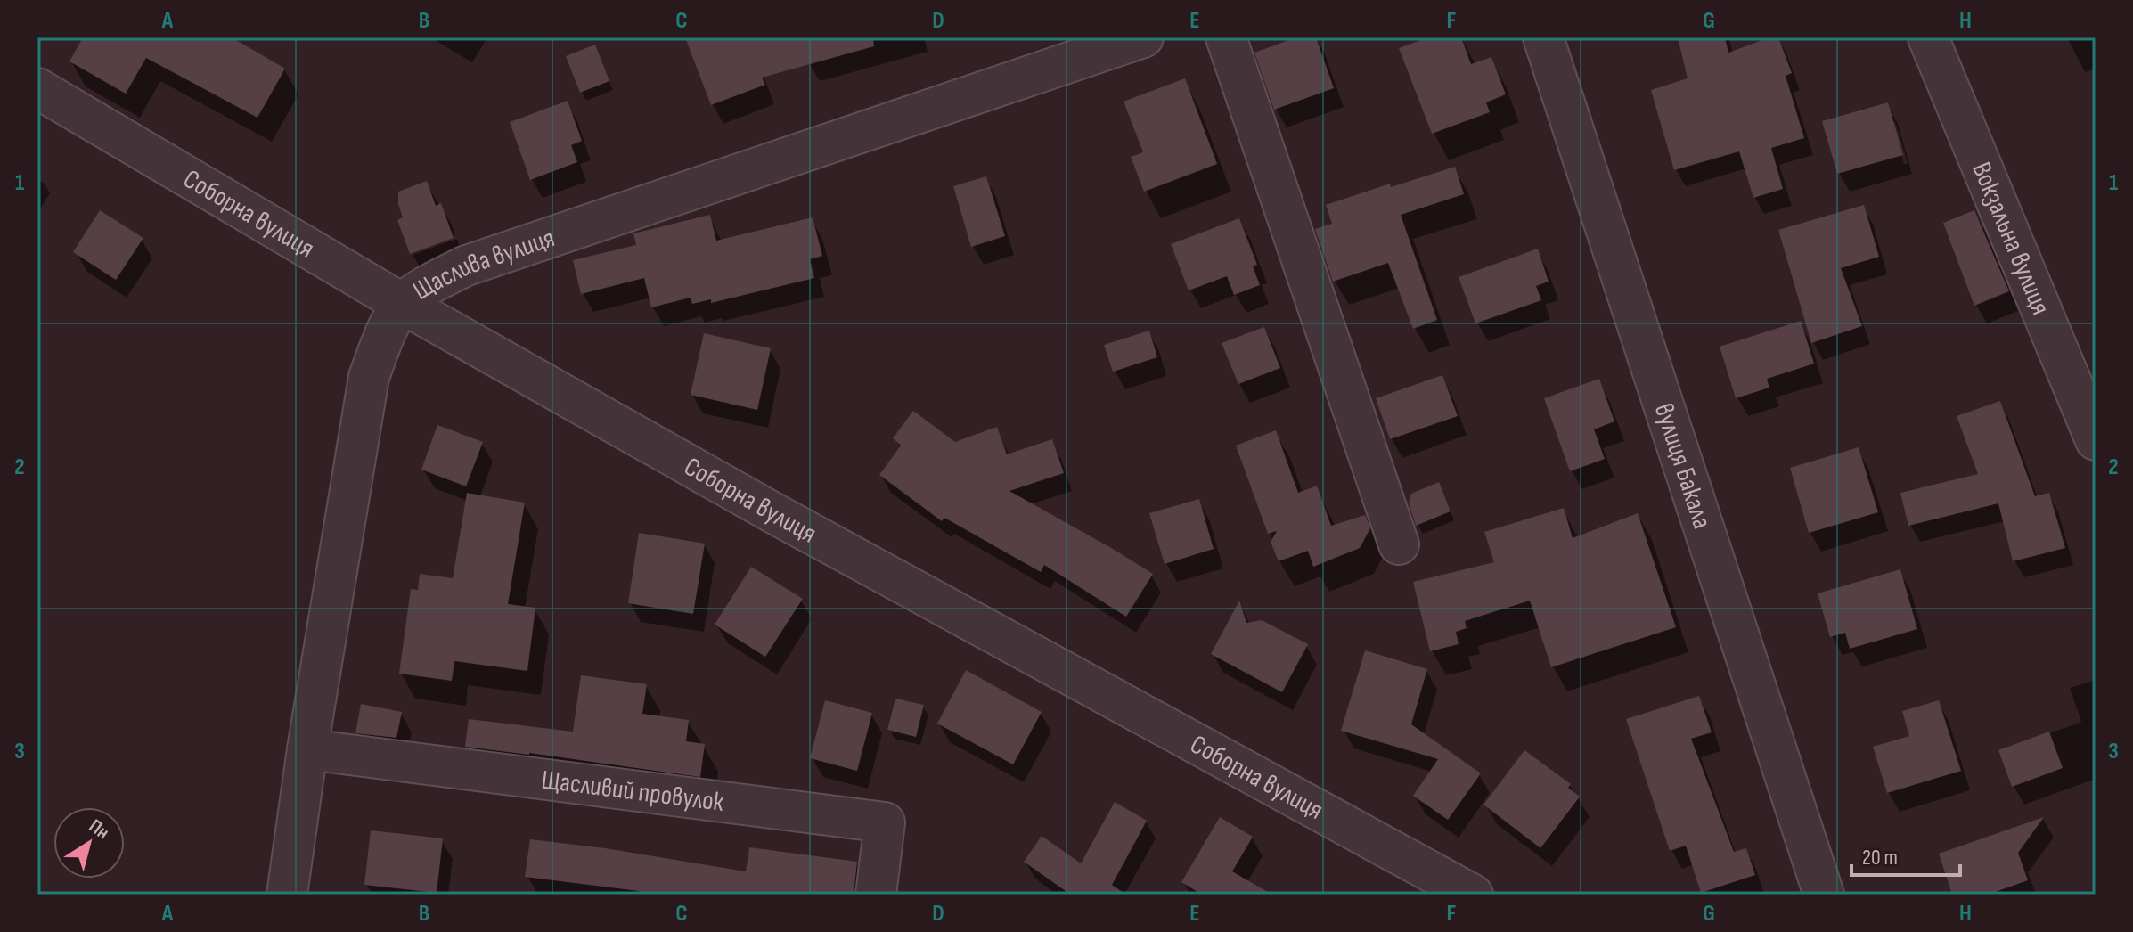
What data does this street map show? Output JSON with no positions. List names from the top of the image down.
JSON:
{
  "streets": {
    "street": [
      "Соборна вулиця",
      "Вокзальна вулиця",
      "Щаслива вулиця",
      "вулиця Бакала",
      "Щасливий провулок"
    ]
  },
  "crossings": [
    ["Соборна вулиця", "Щаслива вулиця"],
    ["Щаслива вулиця", "Щасливий провулок"]
  ],
  "scale_bar": "20 m",
  "north": "top right",
  "grid": {
    "columns": [
      "A",
      "B",
      "C",
      "D",
      "E",
      "F",
      "G",
      "H"
    ],
    "rows": ["1", "2", "3"]
  }
}
